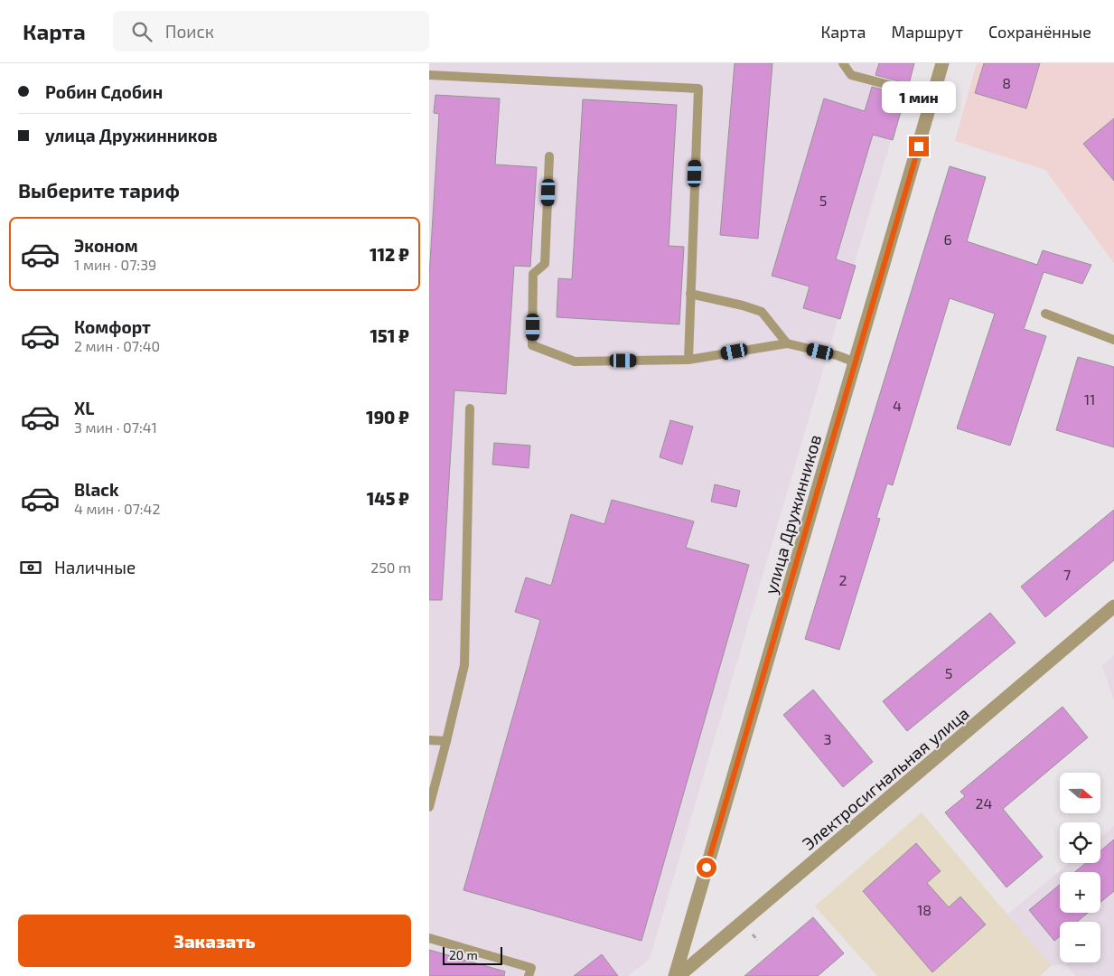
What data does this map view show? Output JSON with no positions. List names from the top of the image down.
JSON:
{
  "streets": {
    "street": ["улица Дружинников", "Электросигнальная улица"]
  },
  "house_numbers": [
    "8",
    "5",
    "6",
    "11",
    "4",
    "7",
    "2",
    "5",
    "3",
    "24",
    "18"
  ],
  "scale_bar": "20 m",
  "north": "right",
  "page": {
    "header": "Карта",
    "search": "Поиск",
    "nav": ["Карта", "Маршрут", "Сохранённые"],
    "banner": ["Робин Сдобин", "улица Дружинников"],
    "bubble": "1 мин",
    "heading": "Выберите тариф",
    "list": [
      {
        "name": "Эконом",
        "note": "1 мин · 07:39",
        "value": "112 ₽"
      },
      {
        "name": "Комфорт",
        "note": "2 мин · 07:40",
        "value": "151 ₽"
      },
      {
        "name": "XL",
        "note": "3 мин · 07:41",
        "value": "190 ₽"
      },
      {
        "name": "Black",
        "note": "4 мин · 07:42",
        "value": "145 ₽"
      }
    ],
    "pay": ["Наличные", "250 m"],
    "map_buttons": ["+", "−"],
    "buttons": "Заказать",
    "scale": "20 m"
  }
}
